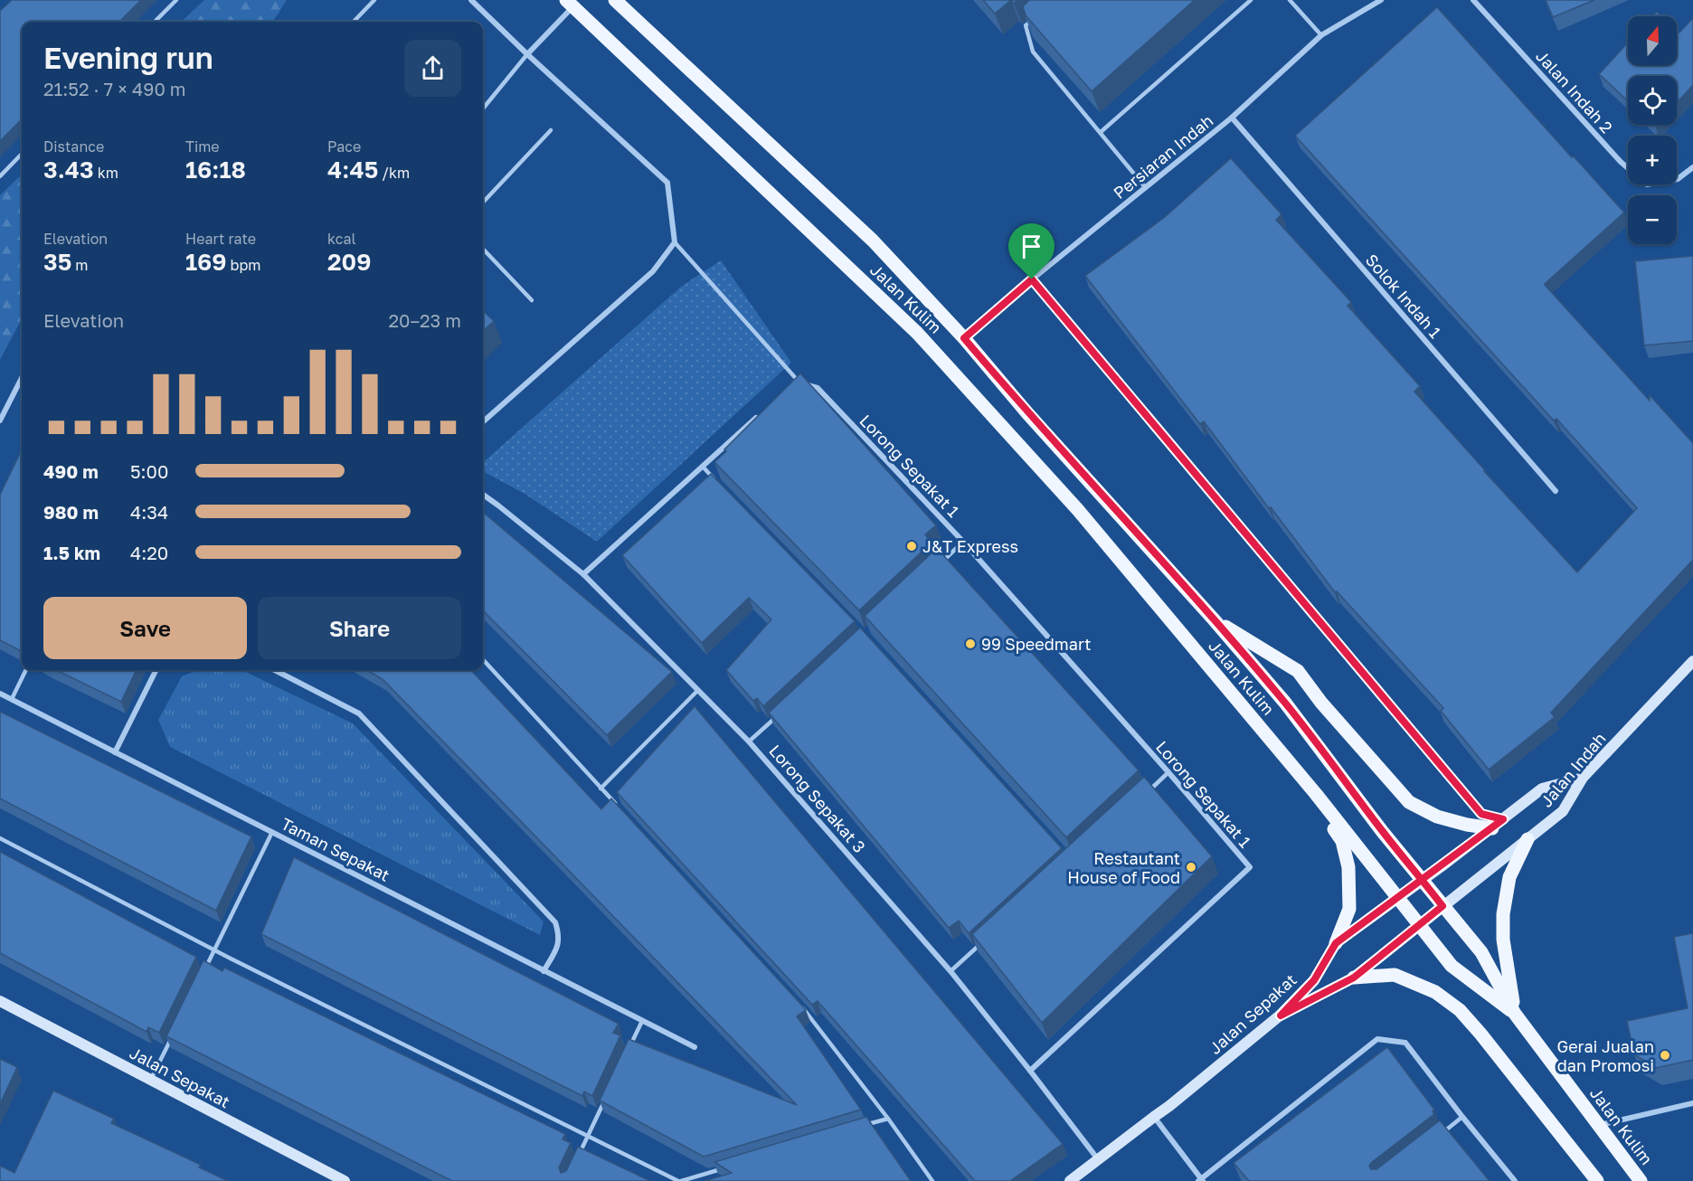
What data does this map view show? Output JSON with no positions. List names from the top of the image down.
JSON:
{
  "streets": {
    "main road": ["Jalan Kulim"],
    "street": [
      "Jalan Indah 2",
      "Persiaran Indah",
      "Solok Indah 1",
      "Lorong Sepakat 1",
      "Jalan Indah",
      "Lorong Sepakat 3",
      "Taman Sepakat",
      "Jalan Sepakat"
    ]
  },
  "crossings": [
    ["Persiaran Indah", "Solok Indah 1"],
    ["Persiaran Indah", "Jalan Kulim"],
    ["Jalan Kulim", "Jalan Indah"],
    ["Jalan Kulim", "Jalan Sepakat"],
    ["Lorong Sepakat 1", "Lorong Sepakat 3"],
    ["Jalan Indah", "Jalan Sepakat"],
    ["Lorong Sepakat 3", "Jalan Sepakat"]
  ],
  "places": [
    "J&T Express",
    "99 Speedmart",
    "Restautant House of Food",
    "Gerai Jualan dan Promosi"
  ],
  "north": "top",
  "page": {
    "map_buttons": ["+", "−"],
    "heading": ["Evening run", "21:52 · 7 × 490 m"],
    "stats": [
      ["Distance", "3.43 km"],
      ["Time", "16:18"],
      ["Pace", "4:45 /km"],
      ["Elevation", "35 m"],
      ["Heart rate", "169 bpm"],
      ["kcal", "209"]
    ],
    "chart": ["Elevation", "20–23 m"],
    "list": [
      {
        "name": "490 m",
        "note": "5:00"
      },
      {
        "name": "980 m",
        "note": "4:34"
      },
      {
        "name": "1.5 km",
        "note": "4:20"
      }
    ],
    "buttons": ["Save", "Share"]
  }
}
